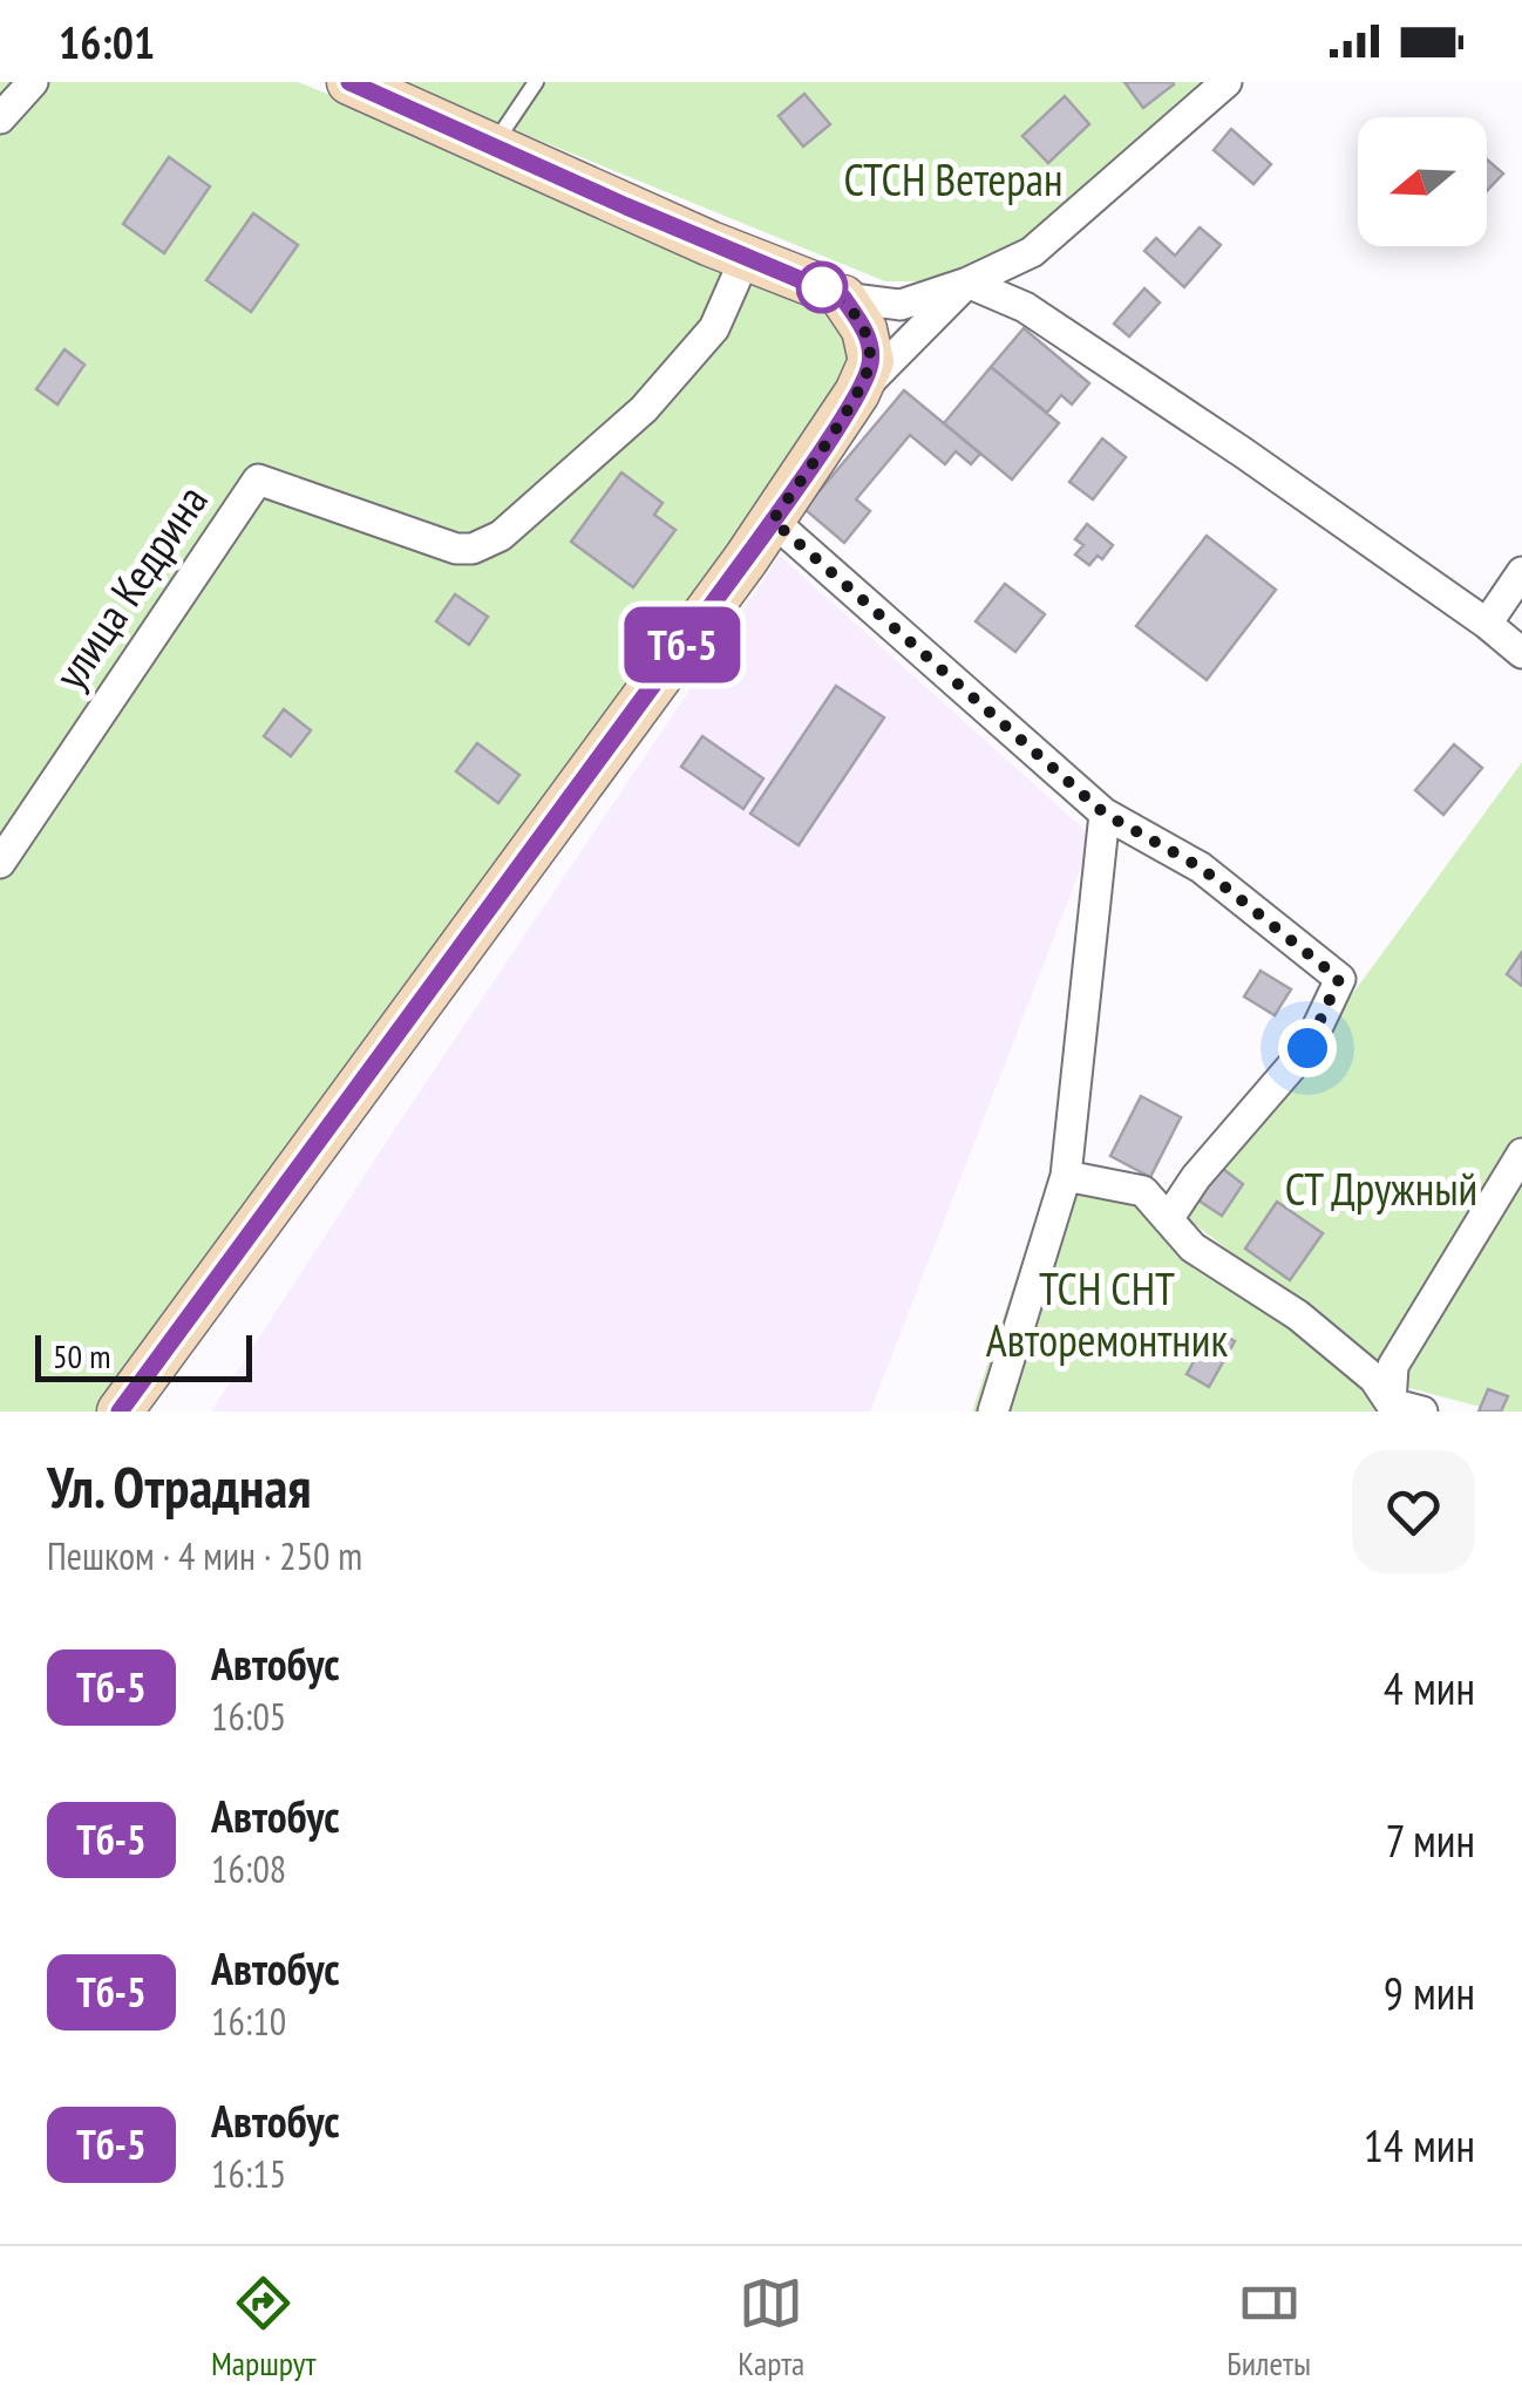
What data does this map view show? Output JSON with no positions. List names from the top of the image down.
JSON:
{
  "streets": {
    "street": ["улица Кедрина"]
  },
  "parks": ["СТСН Ветеран", "СТ Дружный", "ТСН СНТ Авторемонтник"],
  "lines": ["bus line Тб-5"],
  "scale_bar": "50 m",
  "north": "left",
  "page": {
    "status": "16:01",
    "on_map": "Тб-5",
    "scale": "50 m",
    "heading": ["Ул. Отрадная", "Пешком · 4 мин · 250 m"],
    "list": [
      {
        "mark": "Тб-5",
        "name": "Автобус",
        "note": "16:05",
        "value": "4 мин"
      },
      {
        "mark": "Тб-5",
        "name": "Автобус",
        "note": "16:08",
        "value": "7 мин"
      },
      {
        "mark": "Тб-5",
        "name": "Автобус",
        "note": "16:10",
        "value": "9 мин"
      },
      {
        "mark": "Тб-5",
        "name": "Автобус",
        "note": "16:15",
        "value": "14 мин"
      }
    ],
    "tabs": ["Маршрут", "Карта", "Билеты"]
  }
}
